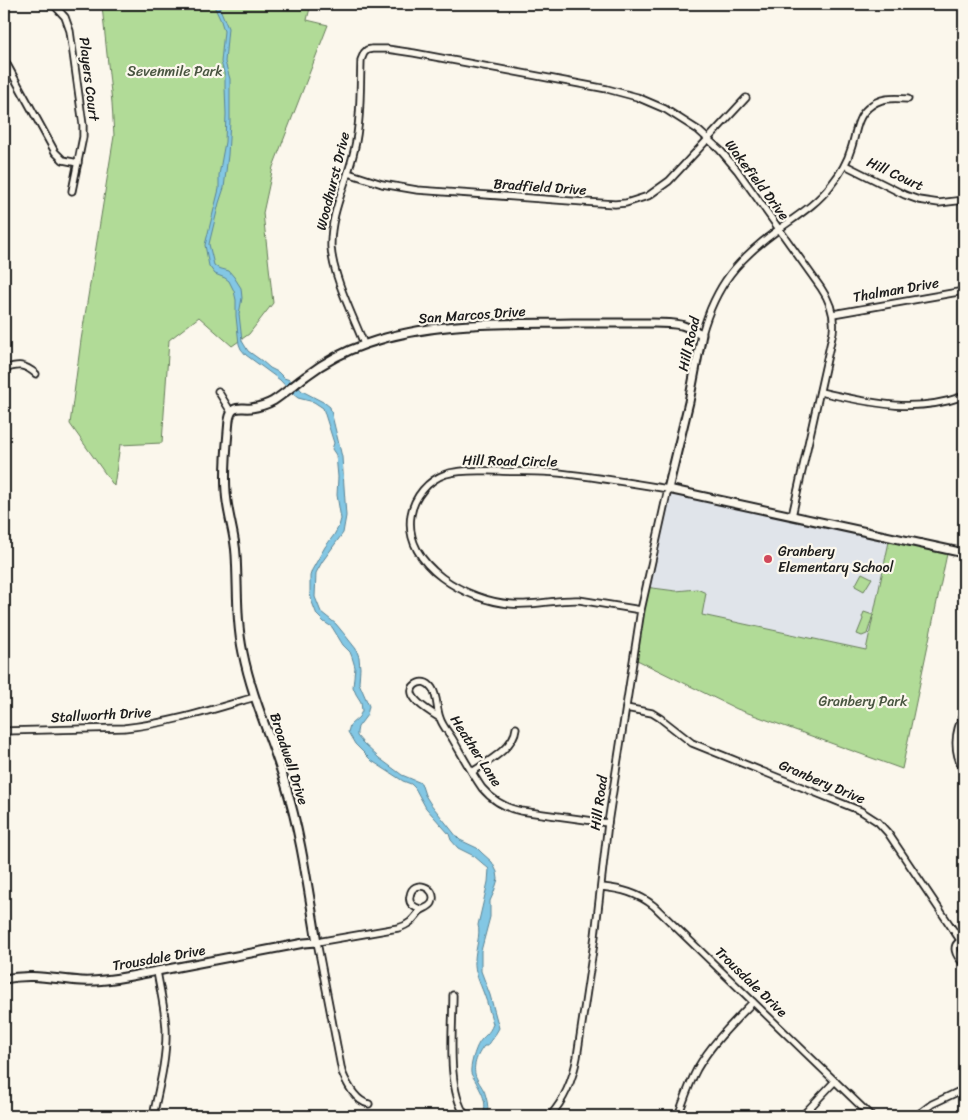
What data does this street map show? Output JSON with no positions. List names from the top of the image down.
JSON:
{
  "streets": {
    "street": [
      "Players Court",
      "Hill Court",
      "Wakefield Drive",
      "Woodhurst Drive",
      "Bradfield Drive",
      "Thalman Drive",
      "San Marcos Drive",
      "Hill Road",
      "Hill Road Circle",
      "Stallworth Drive",
      "Heather Lane",
      "Broadwell Drive",
      "Granbery Drive",
      "Trousdale Drive"
    ]
  },
  "crossings": [
    ["Hill Court", "Wakefield Drive"],
    ["Hill Court", "Hill Road"],
    ["Wakefield Drive", "Woodhurst Drive"],
    ["Wakefield Drive", "Bradfield Drive"],
    ["Wakefield Drive", "Thalman Drive"],
    ["Wakefield Drive", "Hill Road"],
    ["Woodhurst Drive", "Bradfield Drive"],
    ["Woodhurst Drive", "San Marcos Drive"],
    ["San Marcos Drive", "Hill Road"],
    ["San Marcos Drive", "Broadwell Drive"],
    ["Hill Road", "Hill Road Circle"],
    ["Hill Road", "Heather Lane"],
    ["Hill Road", "Granbery Drive"],
    ["Hill Road", "Trousdale Drive"],
    ["Stallworth Drive", "Broadwell Drive"],
    ["Broadwell Drive", "Trousdale Drive"]
  ],
  "parks": ["Sevenmile Park", "Granbery Park"],
  "places": ["Granbery Elementary School"]
}
